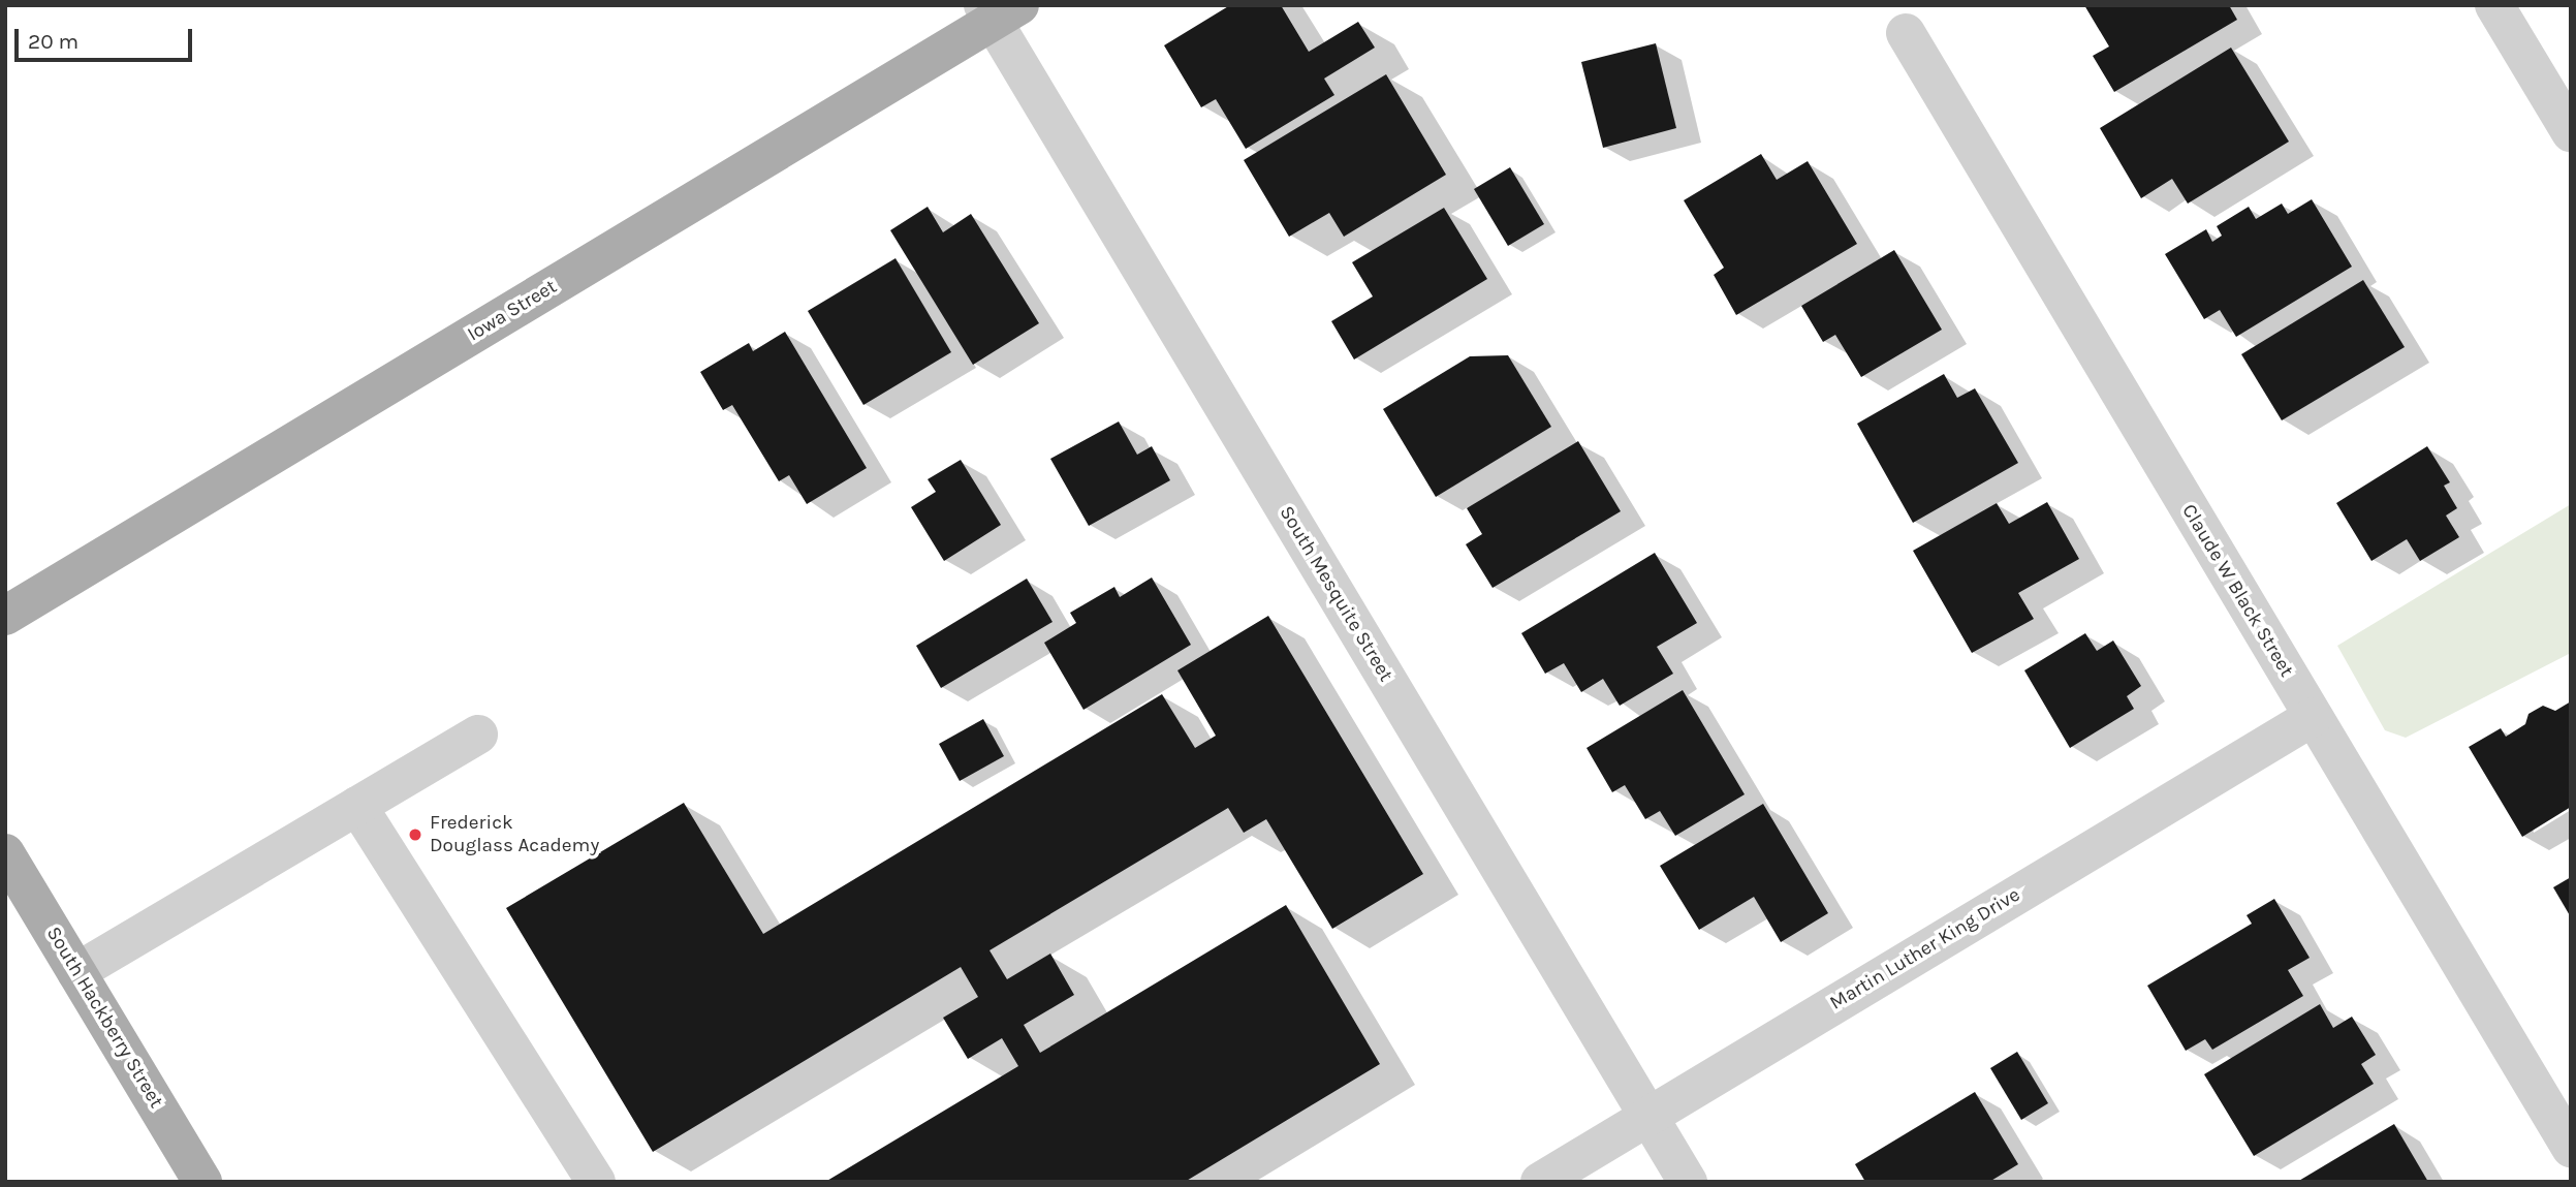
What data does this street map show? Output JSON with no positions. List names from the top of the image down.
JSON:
{
  "streets": {
    "main road": ["Iowa Street", "South Hackberry Street"],
    "street": ["Claude W Black Street", "South Mesquite Street", "Martin Luther King Drive"]
  },
  "crossings": [
    ["Iowa Street", "South Mesquite Street"],
    ["Claude W Black Street", "Martin Luther King Drive"],
    ["South Mesquite Street", "Martin Luther King Drive"]
  ],
  "places": ["Frederick Douglass Academy"],
  "scale_bar": "20 m"
}
